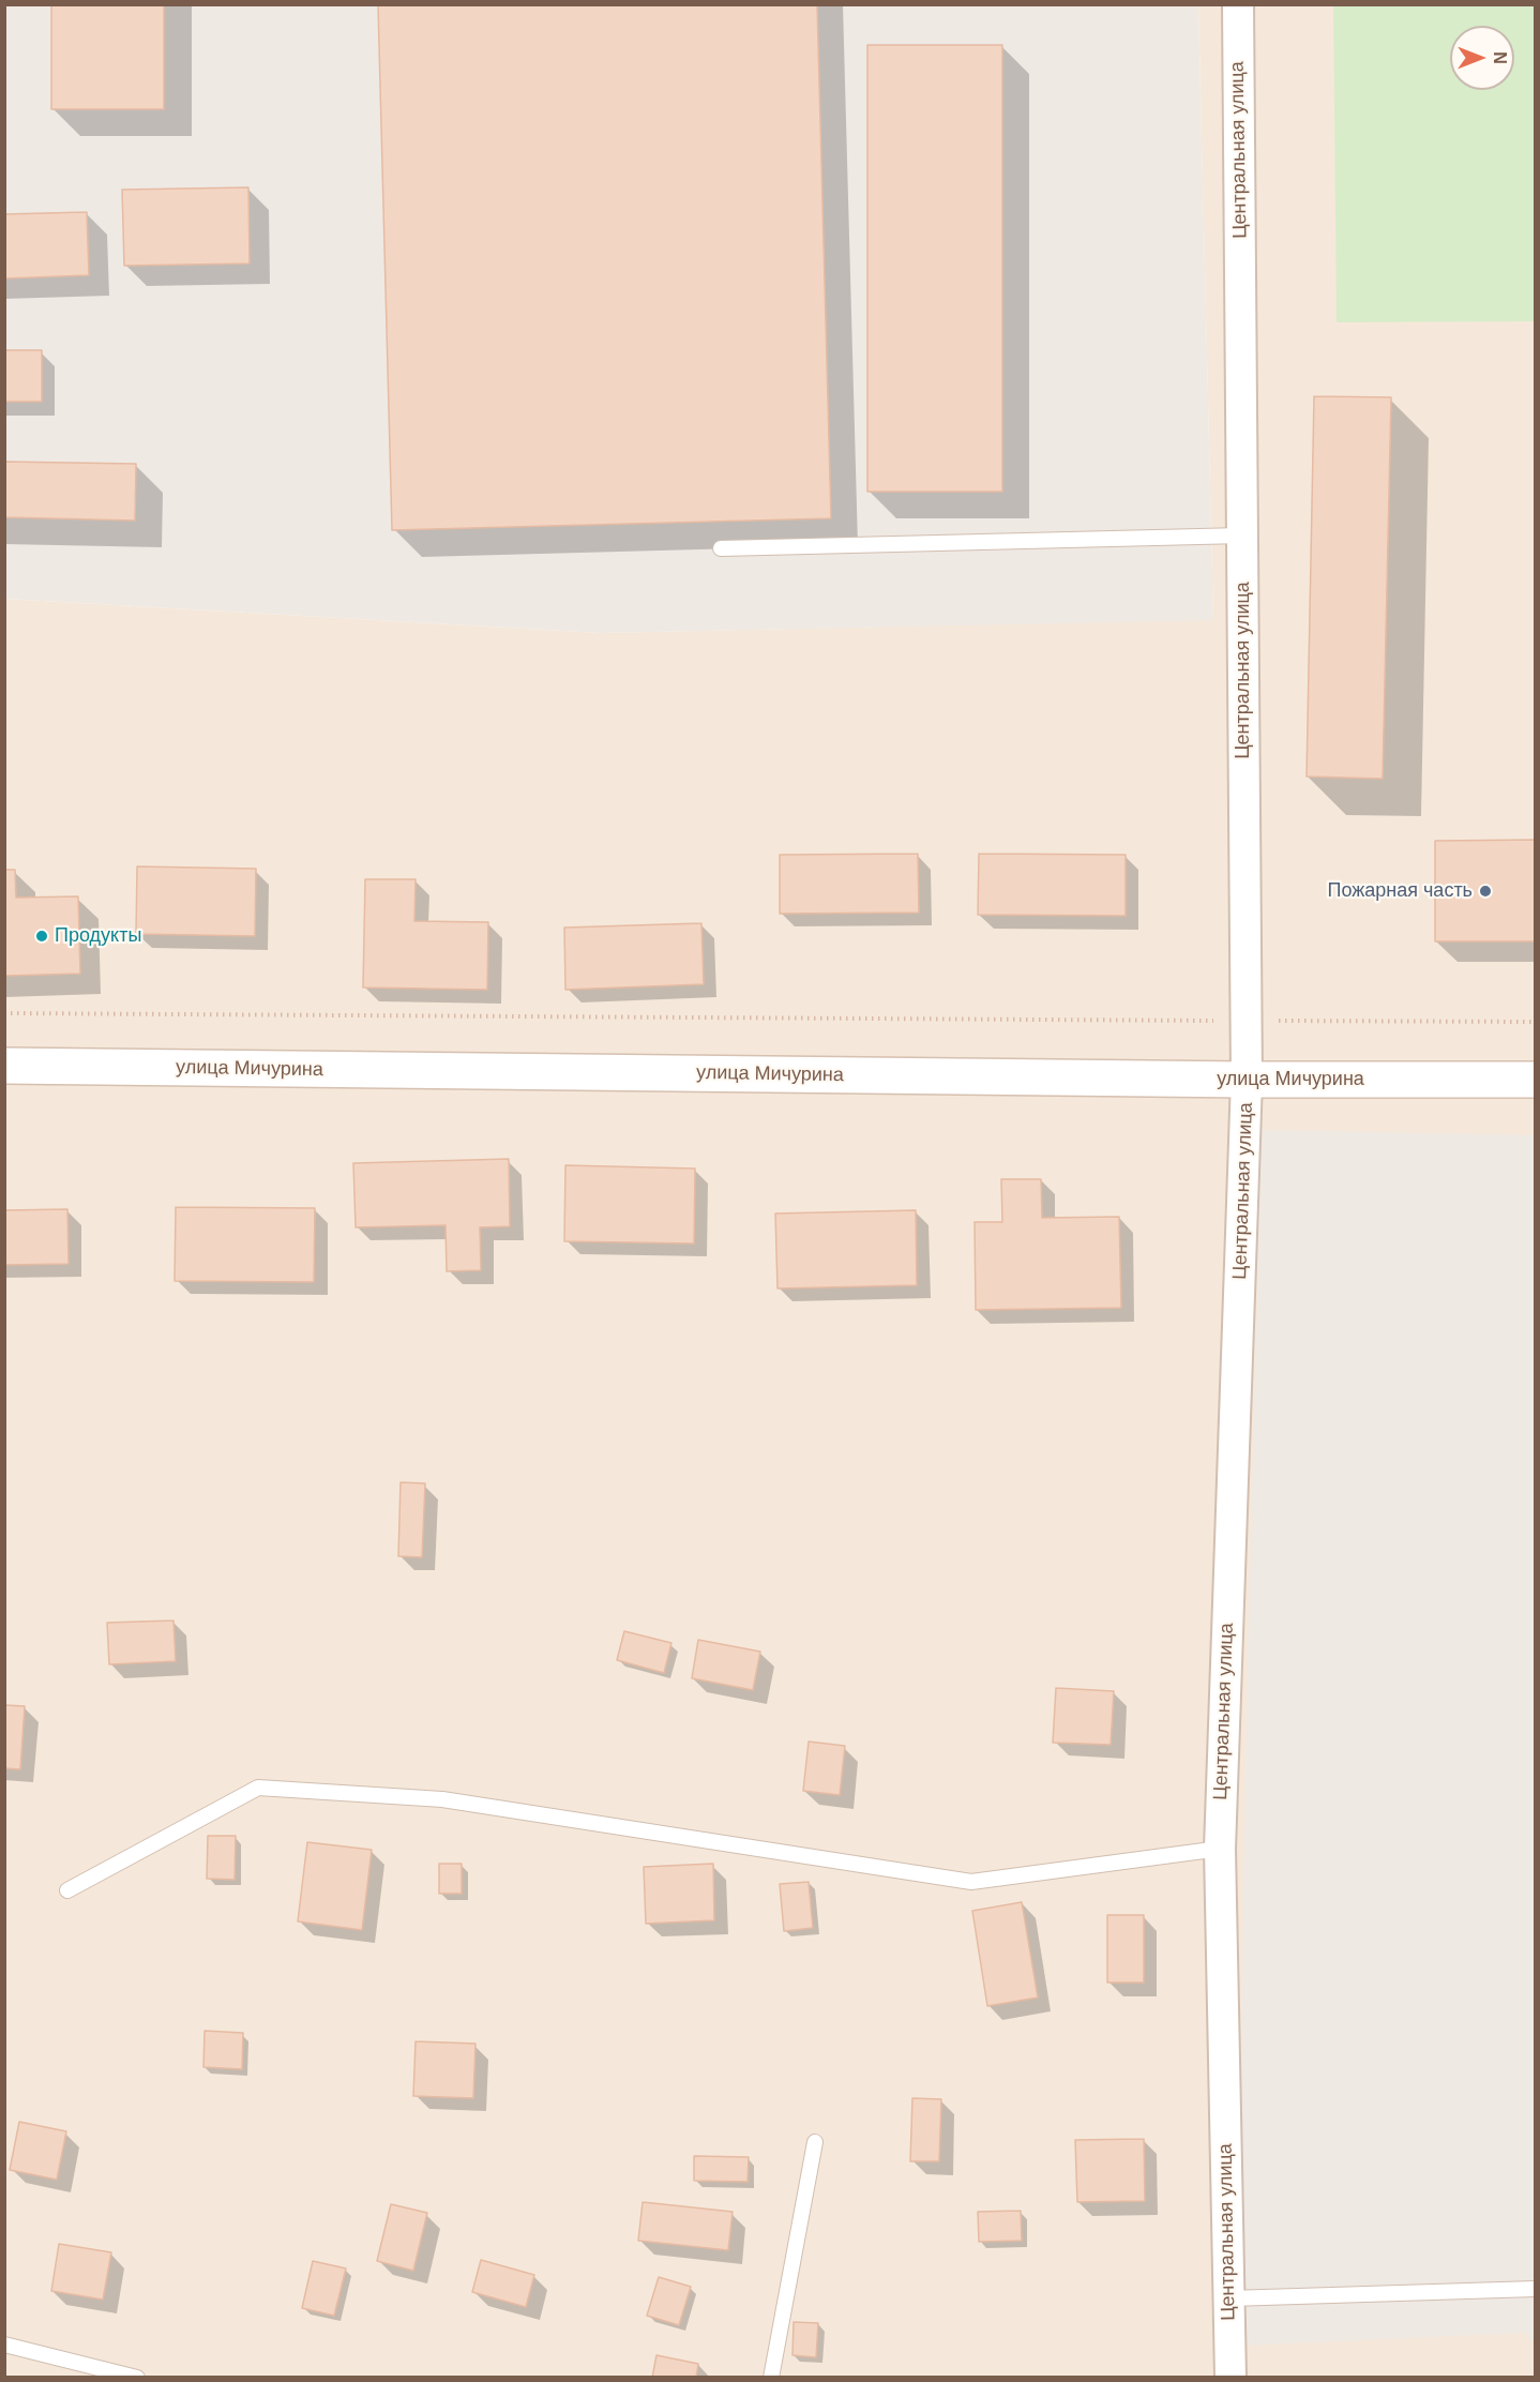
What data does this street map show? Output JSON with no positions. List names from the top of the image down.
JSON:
{
  "streets": {
    "street": ["Центральная улица", "улица Мичурина"]
  },
  "crossings": [
    ["Центральная улица", "улица Мичурина"]
  ],
  "places": ["Пожарная часть", "Продукты"],
  "north": "right"
}
